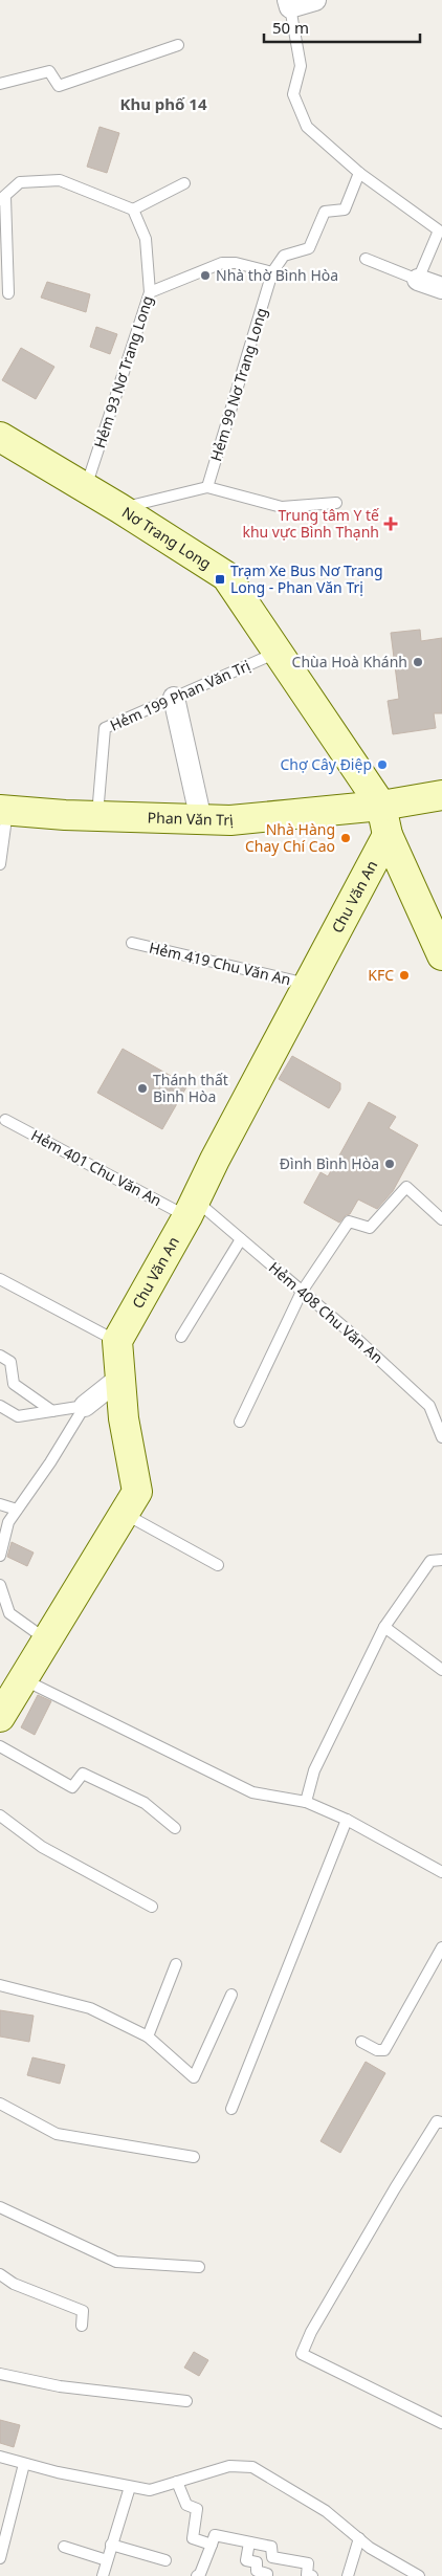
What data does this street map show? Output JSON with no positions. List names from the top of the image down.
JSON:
{
  "streets": {
    "street": ["Nơ Trang Long", "Phan Văn Trị", "Chu Văn An"],
    "lane": [
      "Hẻm 93 Nơ Trang Long",
      "Hẻm 99 Nơ Trang Long",
      "Hẻm 199 Phan Văn Trị",
      "Hẻm 419 Chu Văn An",
      "Hẻm 401 Chu Văn An",
      "Hẻm 408 Chu Văn An"
    ]
  },
  "crossings": [
    ["Hẻm 93 Nơ Trang Long", "Nơ Trang Long"],
    ["Nơ Trang Long", "Hẻm 199 Phan Văn Trị"],
    ["Nơ Trang Long", "Phan Văn Trị"],
    ["Nơ Trang Long", "Chu Văn An"],
    ["Hẻm 199 Phan Văn Trị", "Phan Văn Trị"],
    ["Chu Văn An", "Hẻm 419 Chu Văn An"],
    ["Chu Văn An", "Hẻm 401 Chu Văn An"],
    ["Chu Văn An", "Hẻm 408 Chu Văn An"],
    ["Hẻm 401 Chu Văn An", "Hẻm 408 Chu Văn An"]
  ],
  "districts": ["Khu phố 14"],
  "places": {
    "other": [
      "Nhà thờ Bình Hòa",
      "Chùa Hoà Khánh",
      "Chợ Cây Điệp",
      "Nhà Hàng Chay Chí Cao",
      "KFC",
      "Thánh thất Bình Hòa",
      "Đình Bình Hòa"
    ],
    "health": ["Trung tâm Y tế khu vực Bình Thạnh"],
    "transit": ["Trạm Xe Bus Nơ Trang Long - Phan Văn Trị"]
  },
  "scale_bar": "50 m"
}
